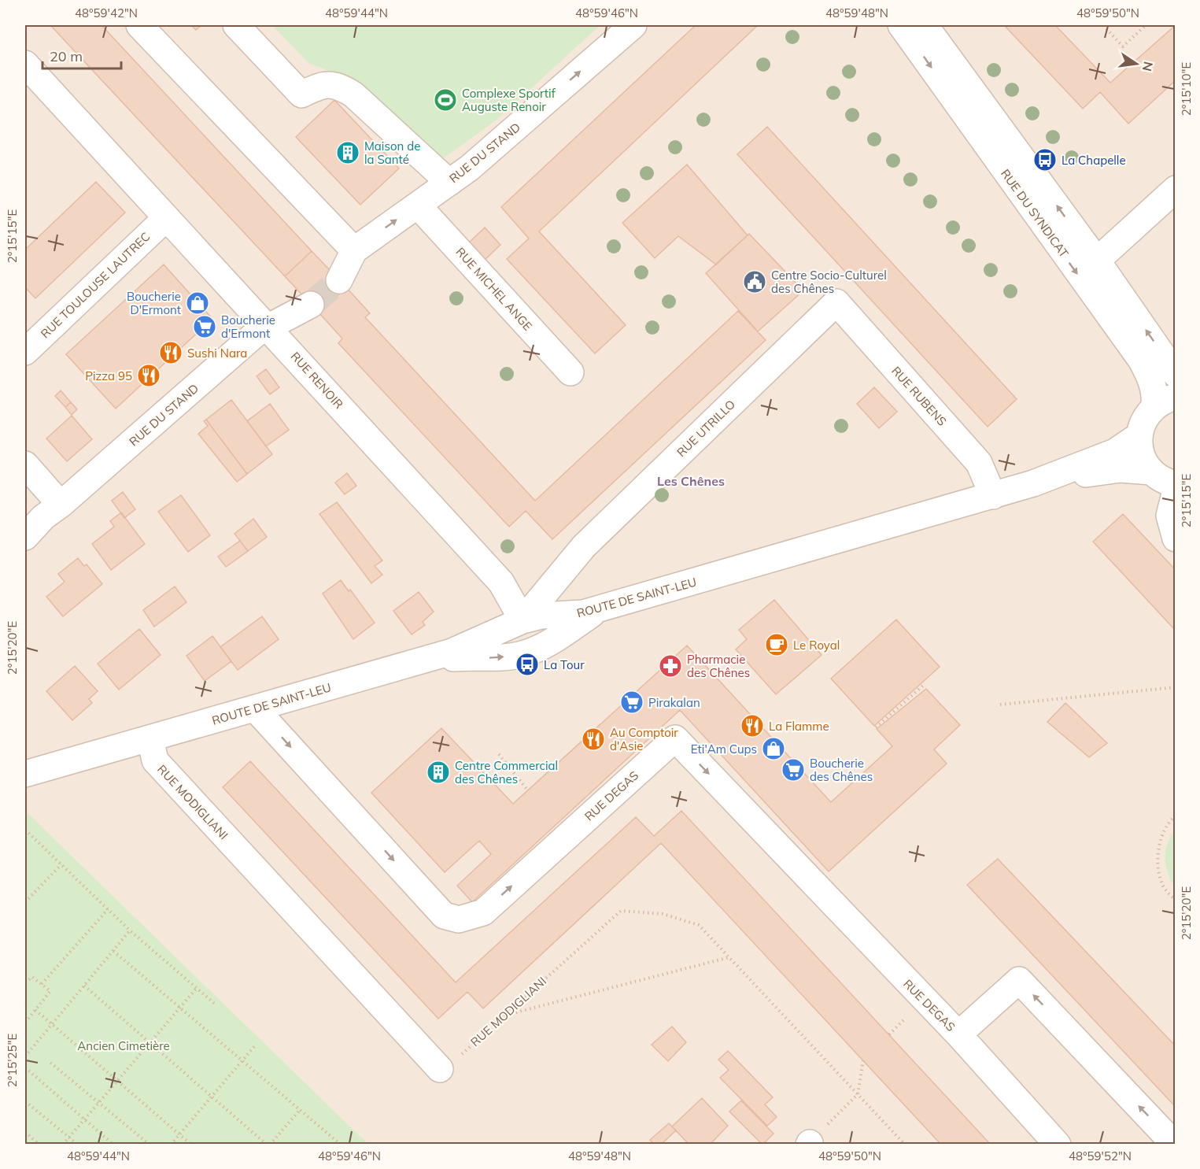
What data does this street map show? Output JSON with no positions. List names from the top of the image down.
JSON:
{
  "streets": {
    "street": [
      "RUE DU STAND",
      "RUE DU SYNDICAT",
      "RUE TOULOUSE LAUTREC",
      "RUE MICHEL ANGE",
      "RUE RENOIR",
      "RUE RUBENS",
      "RUE UTRILLO",
      "ROUTE DE SAINT-LEU",
      "RUE DEGAS",
      "RUE MODIGLIANI"
    ]
  },
  "crossings": [
    ["RUE DU STAND", "RUE MICHEL ANGE"],
    ["RUE DU STAND", "RUE RENOIR"],
    ["RUE TOULOUSE LAUTREC", "RUE RENOIR"],
    ["RUE RENOIR", "RUE UTRILLO"],
    ["RUE RENOIR", "ROUTE DE SAINT-LEU"],
    ["RUE RUBENS", "RUE UTRILLO"],
    ["RUE RUBENS", "ROUTE DE SAINT-LEU"],
    ["RUE UTRILLO", "ROUTE DE SAINT-LEU"],
    ["ROUTE DE SAINT-LEU", "RUE DEGAS"],
    ["ROUTE DE SAINT-LEU", "RUE MODIGLIANI"]
  ],
  "one_way": ["RUE DU STAND"],
  "districts": ["Les Chênes"],
  "parks": ["Ancien Cimetière"],
  "places": {
    "sports": ["Complexe Sportif Auguste Renoir"],
    "building": ["Maison de la Santé", "Centre Commercial des Chênes"],
    "bus stop": ["La Chapelle", "La Tour"],
    "public building": ["Centre Socio-Culturel des Chênes"],
    "shop": ["Boucherie D'Ermont", "Eti'Am Cups"],
    "supermarket": ["Boucherie d'Ermont", "Pirakalan", "Boucherie des Chênes"],
    "restaurant": [
      "Sushi Nara",
      "Pizza 95",
      "La Flamme",
      "Au Comptoir d'Asie"
    ],
    "cafe": ["Le Royal"],
    "pharmacy": ["Pharmacie des Chênes"]
  },
  "scale_bar": "20 m",
  "north": "right",
  "coordinates": [
    "48°59'42\"N",
    "48°59'44\"N",
    "48°59'46\"N",
    "48°59'48\"N",
    "48°59'50\"N",
    "2°15'10\"E",
    "2°15'15\"E",
    "2°15'20\"E",
    "2°15'25\"E",
    "48°59'52\"N"
  ]
}
